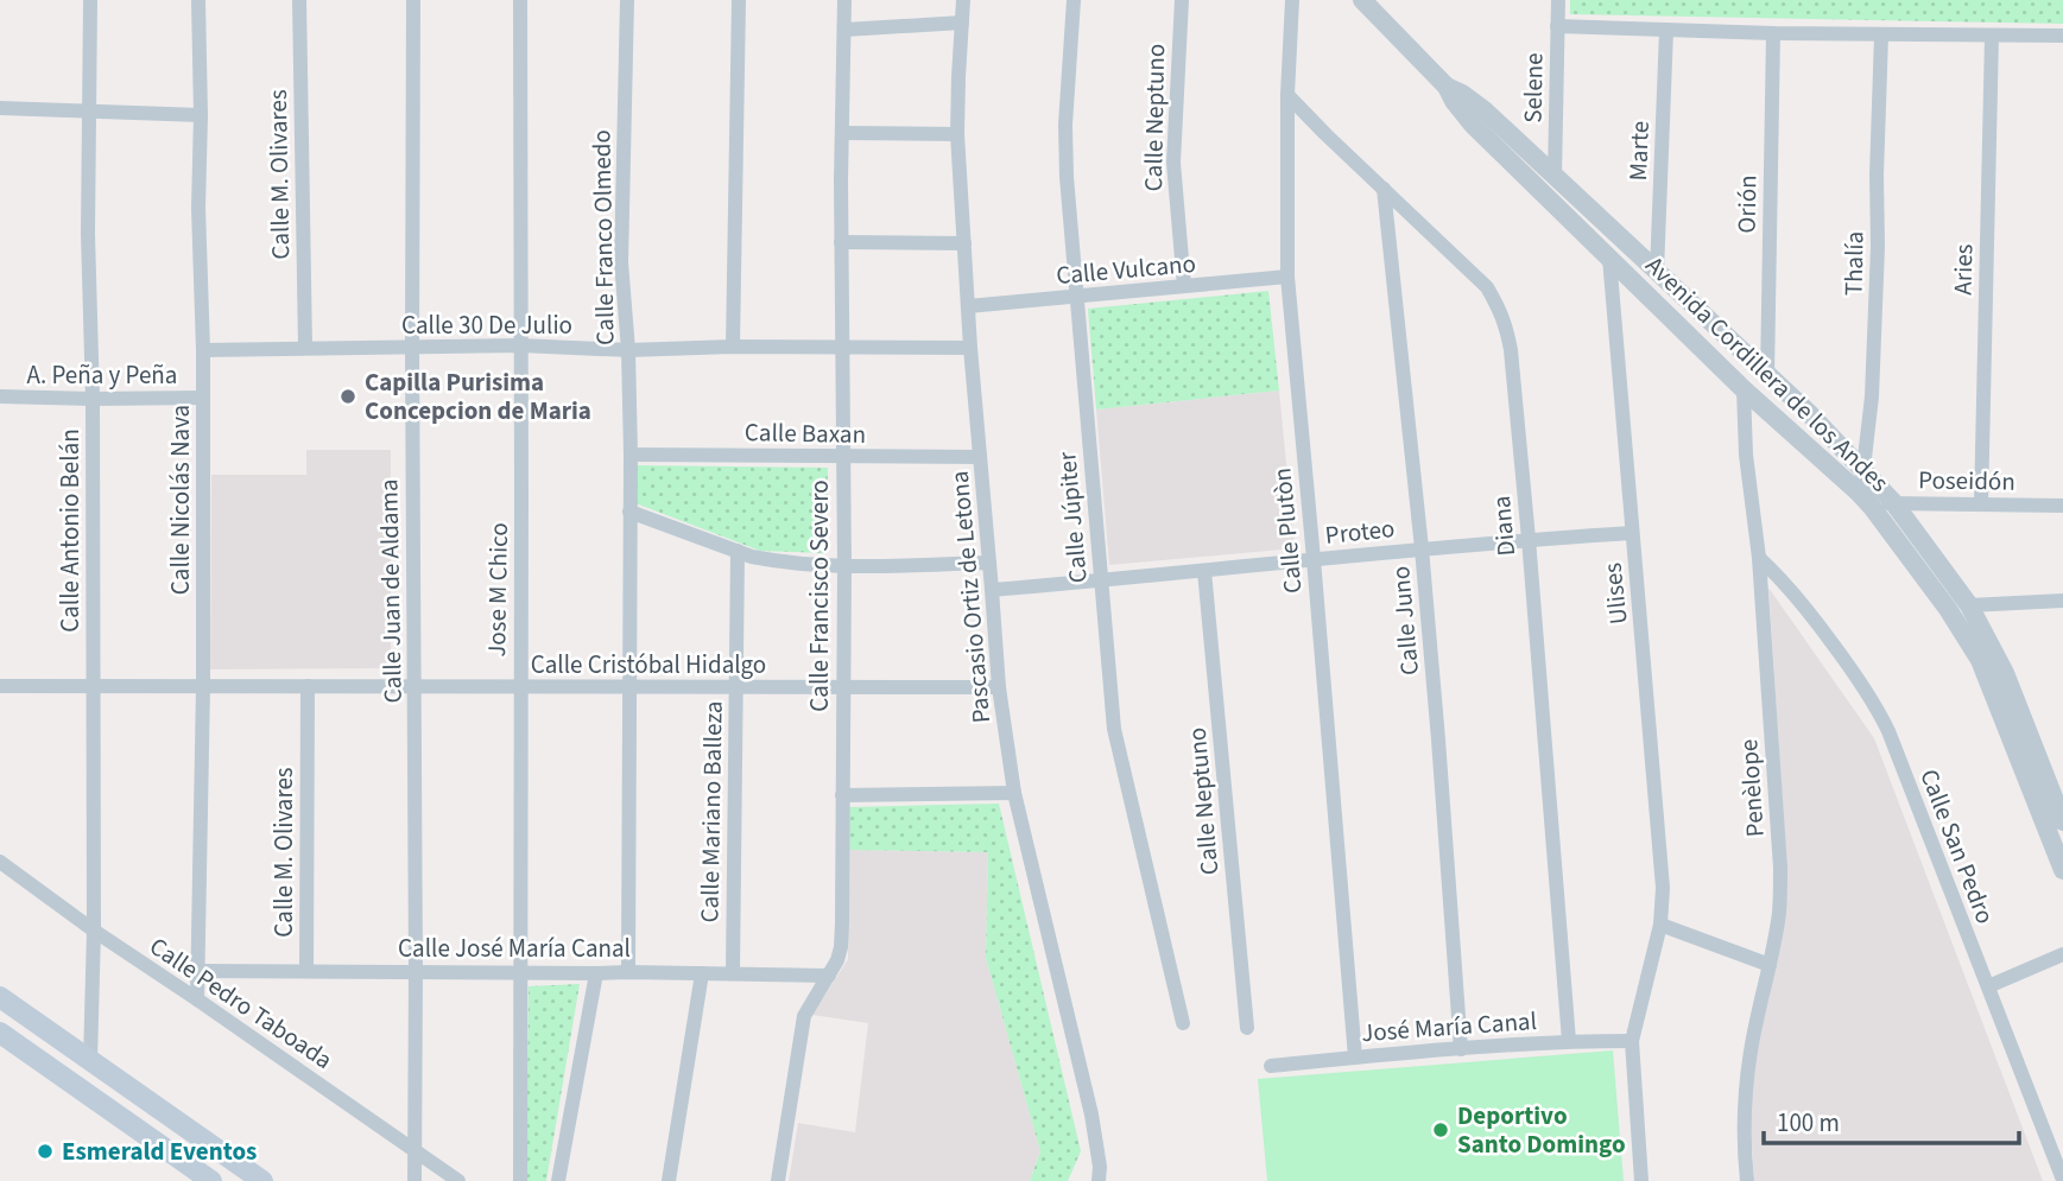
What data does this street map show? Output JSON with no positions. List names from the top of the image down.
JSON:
{
  "streets": {
    "street": [
      "Selene",
      "Calle Neptuno",
      "Marte",
      "Calle M. Olivares",
      "Orión",
      "Calle Franco Olmedo",
      "Thalía",
      "Calle Vulcano",
      "Aries",
      "Calle 30 De Julio",
      "Avenida Cordillera de los Andes",
      "A. Peña y Peña",
      "Calle Baxan",
      "Poseidón",
      "Calle Nicolás Nava",
      "Calle Júpiter",
      "Diana",
      "Calle Antonio Belán",
      "Calle Plutòn",
      "Proteo",
      "Jose M Chico",
      "Calle Juan de Aldama",
      "Ulises",
      "Calle Francisco Severo",
      "Pascasio Ortiz de Letona",
      "Calle Juno",
      "Calle Cristóbal Hidalgo",
      "Penèlope",
      "Calle Mariano Balleza",
      "Calle San Pedro",
      "Calle José María Canal",
      "Calle Pedro Taboada",
      "José María Canal"
    ]
  },
  "crossings": [
    ["Selene", "Avenida Cordillera de los Andes"],
    ["Calle Neptuno", "Calle Vulcano"],
    ["Calle Neptuno", "Proteo"],
    ["Marte", "Avenida Cordillera de los Andes"],
    ["Calle M. Olivares", "Calle 30 De Julio"],
    ["Calle M. Olivares", "Calle Cristóbal Hidalgo"],
    ["Calle M. Olivares", "Calle José María Canal"],
    ["Orión", "Avenida Cordillera de los Andes"],
    ["Calle Franco Olmedo", "Calle 30 De Julio"],
    ["Calle Franco Olmedo", "Calle Baxan"],
    ["Calle Franco Olmedo", "Calle Cristóbal Hidalgo"],
    ["Calle Franco Olmedo", "Calle José María Canal"],
    ["Thalía", "Avenida Cordillera de los Andes"],
    ["Thalía", "Poseidón"],
    ["Calle Vulcano", "Calle Júpiter"],
    ["Calle Vulcano", "Calle Plutòn"],
    ["Calle Vulcano", "Pascasio Ortiz de Letona"],
    ["Aries", "Poseidón"],
    ["Calle 30 De Julio", "Calle Nicolás Nava"],
    ["Calle 30 De Julio", "Jose M Chico"],
    ["Calle 30 De Julio", "Calle Juan de Aldama"],
    ["Calle 30 De Julio", "Calle Francisco Severo"],
    ["Calle 30 De Julio", "Pascasio Ortiz de Letona"],
    ["Avenida Cordillera de los Andes", "Poseidón"],
    ["Avenida Cordillera de los Andes", "Ulises"],
    ["Avenida Cordillera de los Andes", "Penèlope"],
    ["A. Peña y Peña", "Calle Nicolás Nava"],
    ["A. Peña y Peña", "Calle Antonio Belán"],
    ["Calle Baxan", "Calle Francisco Severo"],
    ["Calle Baxan", "Pascasio Ortiz de Letona"],
    ["Calle Nicolás Nava", "Calle Cristóbal Hidalgo"],
    ["Calle Nicolás Nava", "Calle José María Canal"],
    ["Calle Nicolás Nava", "Calle Pedro Taboada"],
    ["Calle Júpiter", "Proteo"],
    ["Diana", "Calle Plutòn"],
    ["Diana", "Proteo"],
    ["Diana", "Calle Juno"],
    ["Diana", "José María Canal"],
    ["Calle Antonio Belán", "Calle Cristóbal Hidalgo"],
    ["Calle Antonio Belán", "Calle Pedro Taboada"],
    ["Calle Plutòn", "Proteo"],
    ["Calle Plutòn", "José María Canal"],
    ["Proteo", "Ulises"],
    ["Proteo", "Pascasio Ortiz de Letona"],
    ["Proteo", "Calle Juno"],
    ["Jose M Chico", "Calle Cristóbal Hidalgo"],
    ["Jose M Chico", "Calle José María Canal"],
    ["Calle Juan de Aldama", "Calle Cristóbal Hidalgo"],
    ["Calle Juan de Aldama", "Calle José María Canal"],
    ["Calle Juan de Aldama", "Calle Pedro Taboada"],
    ["Ulises", "José María Canal"],
    ["Calle Francisco Severo", "Calle Cristóbal Hidalgo"],
    ["Calle Francisco Severo", "Calle José María Canal"],
    ["Pascasio Ortiz de Letona", "Calle Cristóbal Hidalgo"],
    ["Calle Juno", "José María Canal"],
    ["Calle Cristóbal Hidalgo", "Calle Mariano Balleza"],
    ["Penèlope", "Calle San Pedro"],
    ["Calle Mariano Balleza", "Calle José María Canal"]
  ],
  "places": ["Capilla Purisima Concepcion de Maria", "Deportivo Santo Domingo", "Esmerald Eventos"],
  "scale_bar": "100 m"
}
